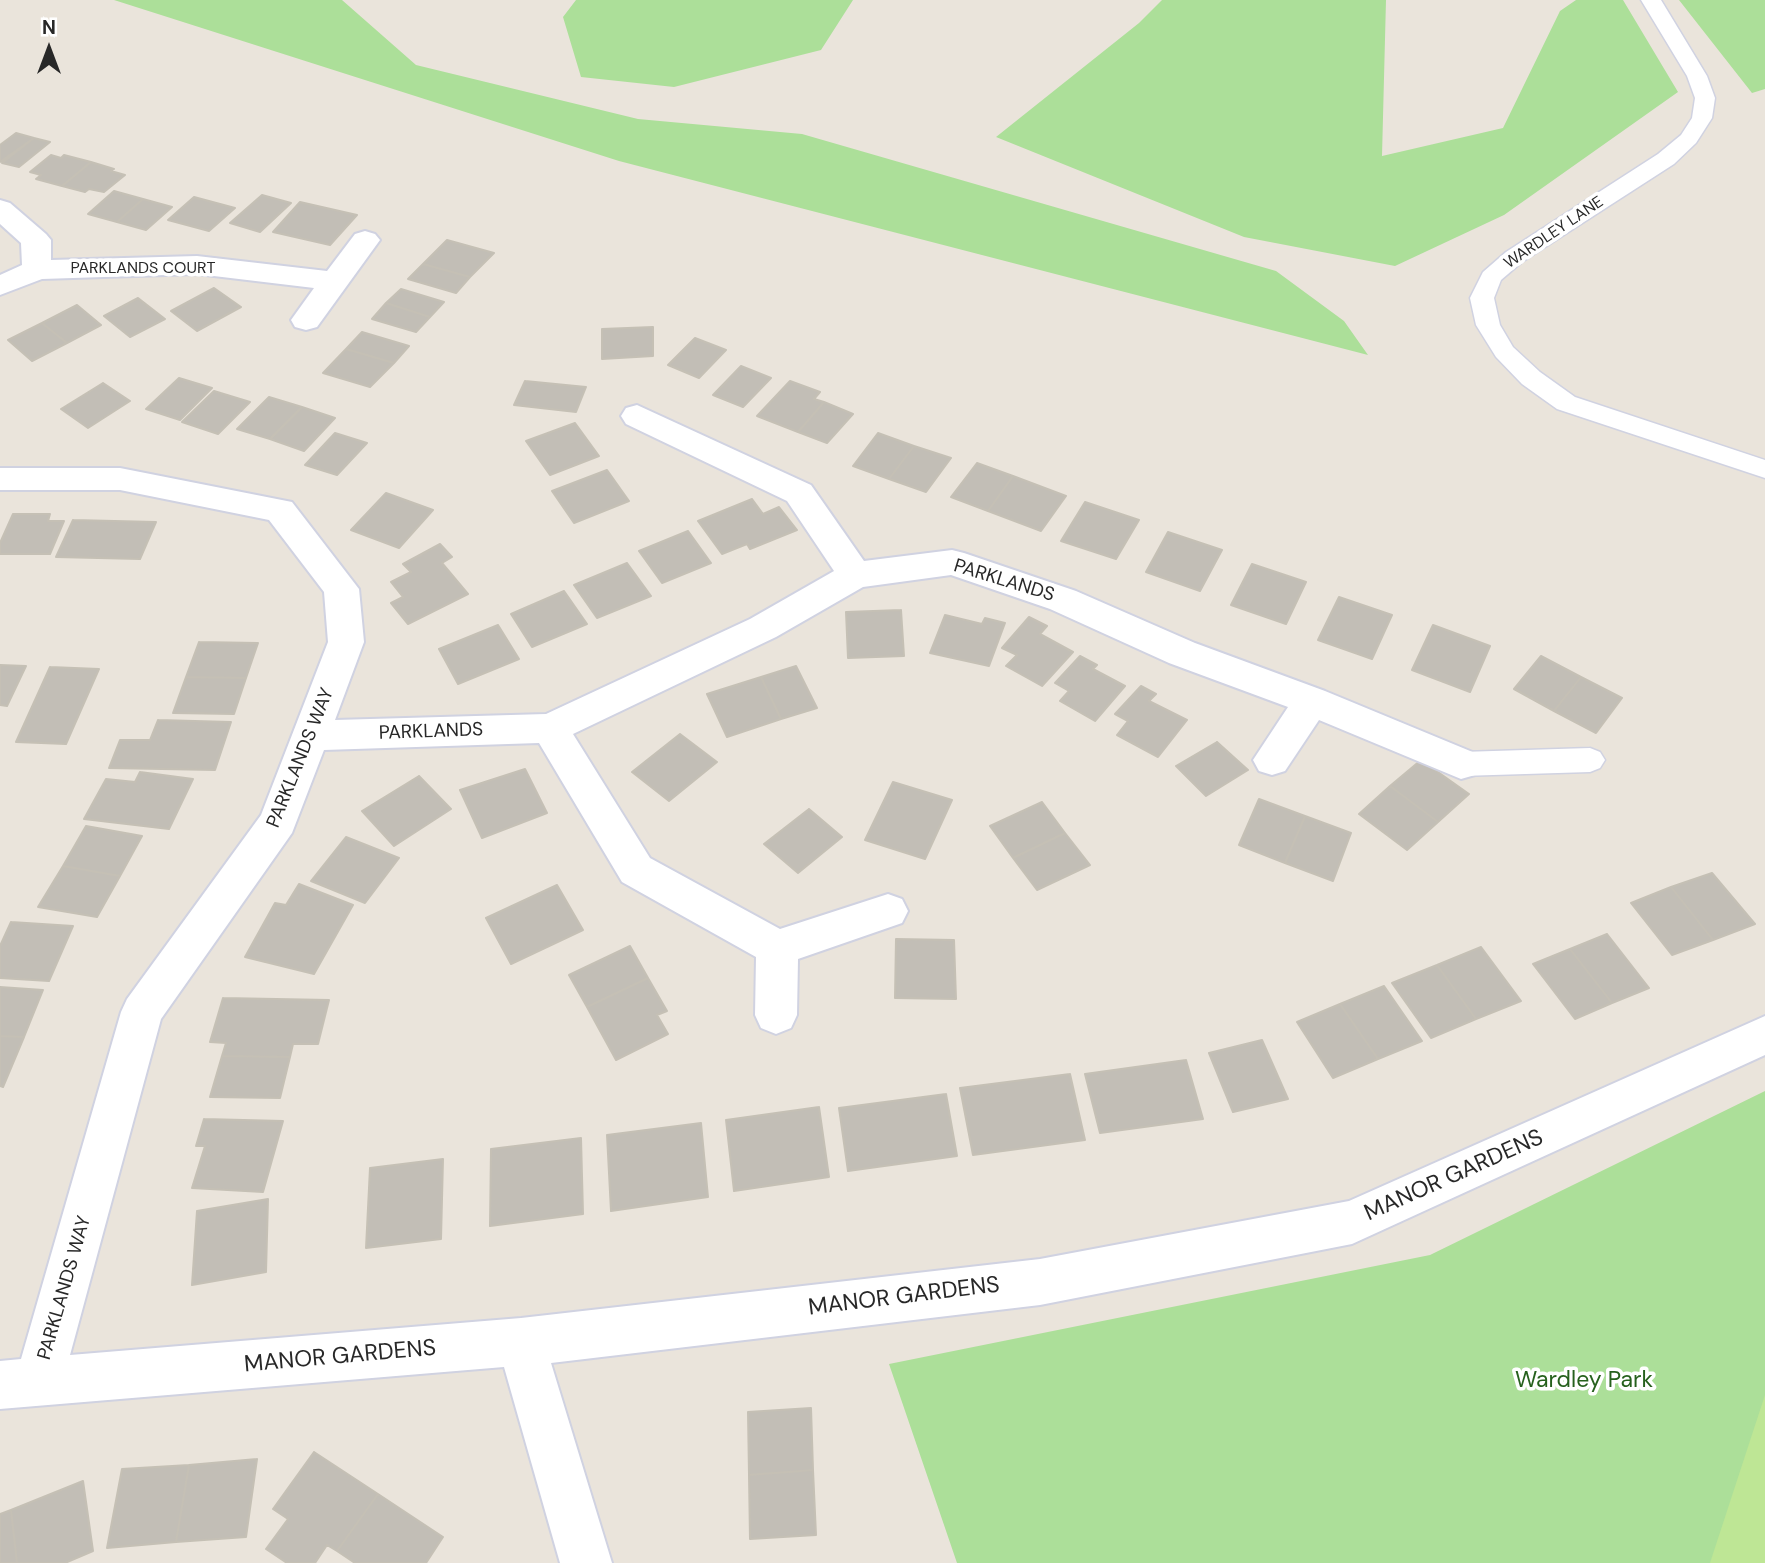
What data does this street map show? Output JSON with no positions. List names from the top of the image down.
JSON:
{
  "streets": {
    "street": [
      "PARKLANDS COURT",
      "PARKLANDS",
      "PARKLANDS WAY",
      "MANOR GARDENS"
    ],
    "lane": ["WARDLEY LANE"]
  },
  "crossings": [
    ["PARKLANDS", "PARKLANDS WAY"],
    ["PARKLANDS WAY", "MANOR GARDENS"]
  ],
  "parks": ["Wardley Park"],
  "north": "top"
}
